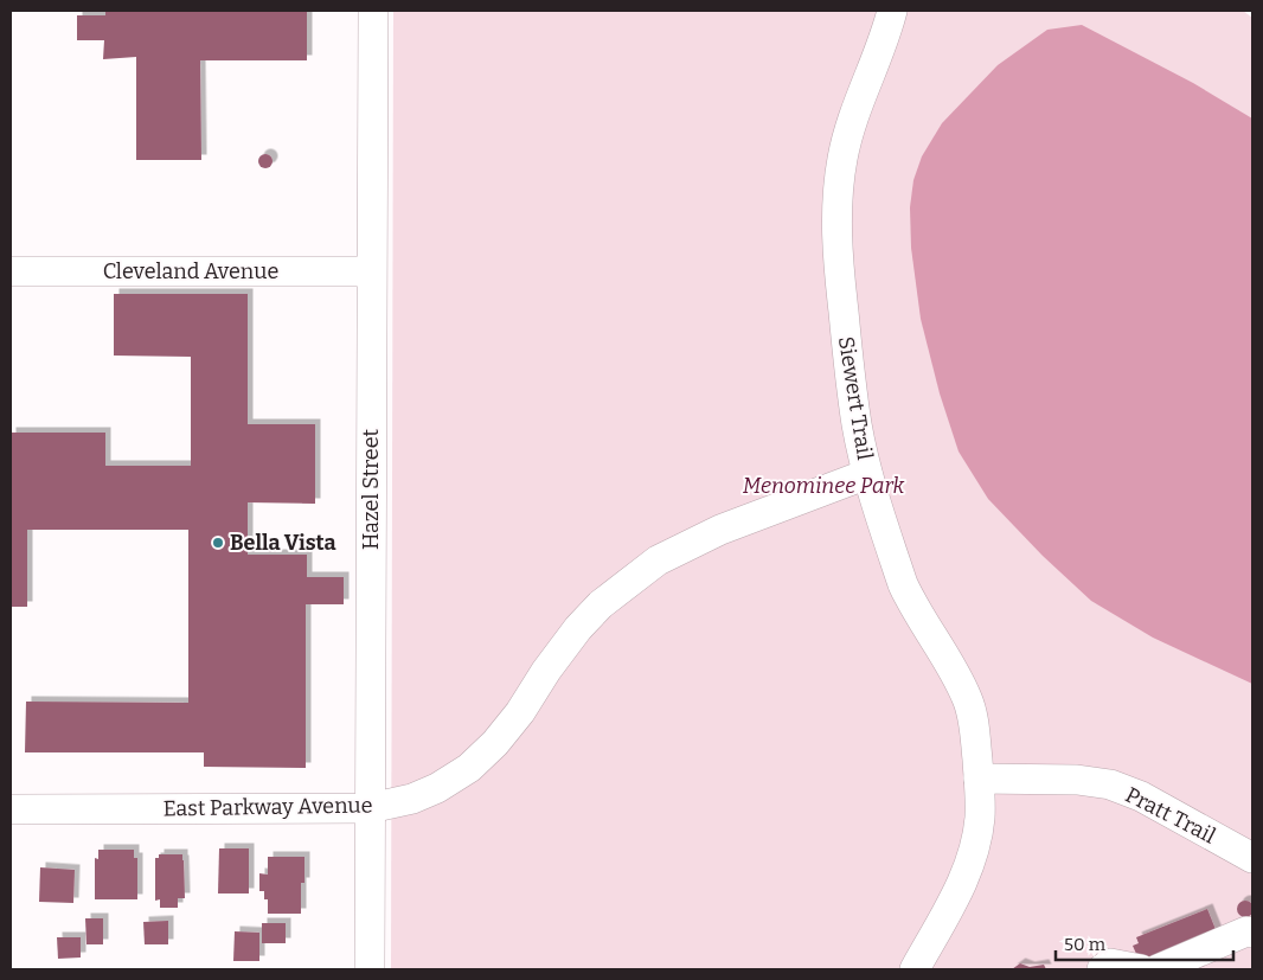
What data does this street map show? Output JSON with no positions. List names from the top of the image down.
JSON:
{
  "streets": {
    "street": [
      "Cleveland Avenue",
      "Siewert Trail",
      "Hazel Street",
      "East Parkway Avenue",
      "Pratt Trail"
    ]
  },
  "crossings": [
    ["Cleveland Avenue", "Hazel Street"],
    ["Siewert Trail", "East Parkway Avenue"],
    ["Siewert Trail", "Pratt Trail"],
    ["Hazel Street", "East Parkway Avenue"]
  ],
  "parks": ["Menominee Park"],
  "places": ["Bella Vista"],
  "scale_bar": "50 m"
}
